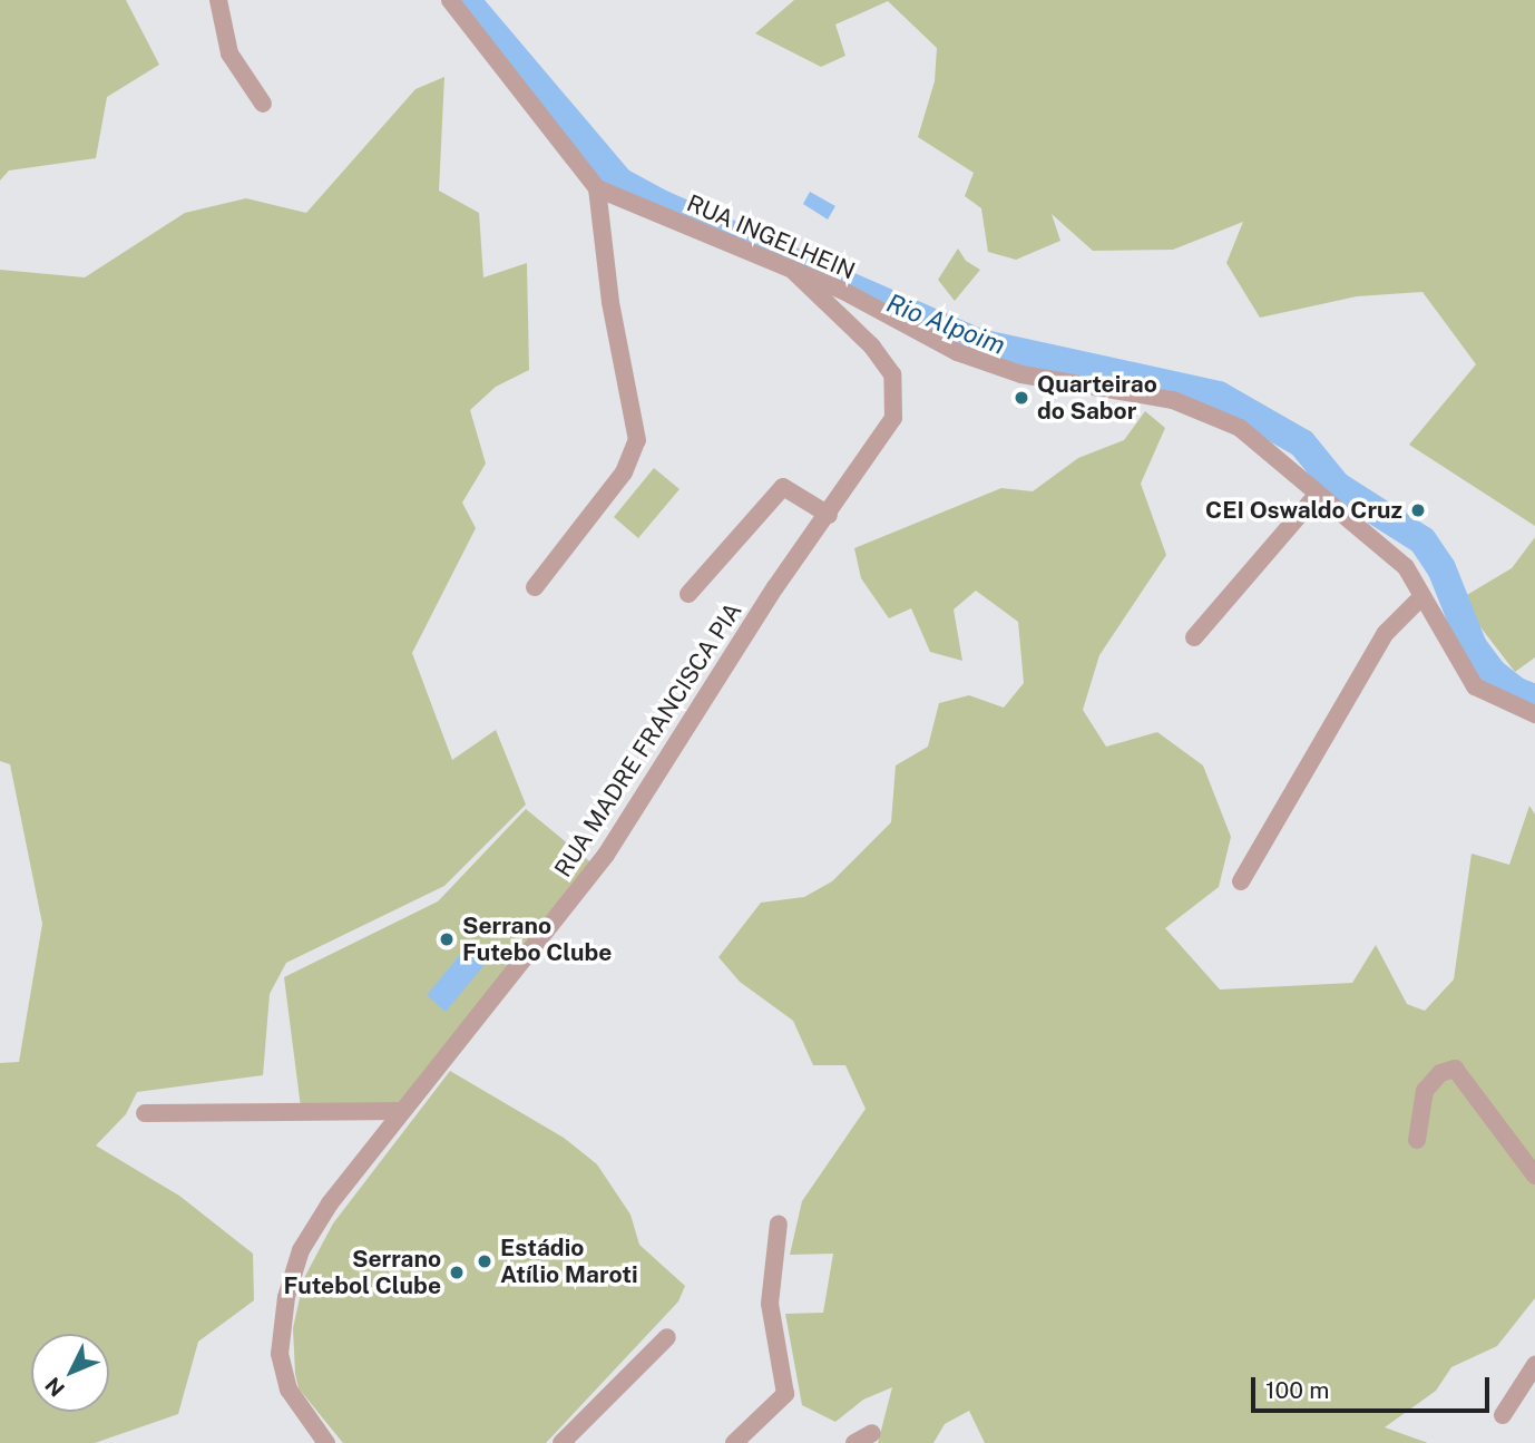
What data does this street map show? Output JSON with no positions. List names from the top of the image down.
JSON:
{
  "streets": {
    "street": ["RUA INGELHEIN", "RUA MADRE FRANCISCA PIA"]
  },
  "crossings": [
    ["RUA INGELHEIN", "RUA MADRE FRANCISCA PIA"]
  ],
  "water": ["Rio Alpoim"],
  "places": [
    "Quarteirao do Sabor",
    "CEI Oswaldo Cruz",
    "Serrano Futebo Clube",
    "Estádio Atílio Maroti",
    "Serrano Futebol Clube"
  ],
  "scale_bar": "100 m",
  "north": "bottom left"
}
